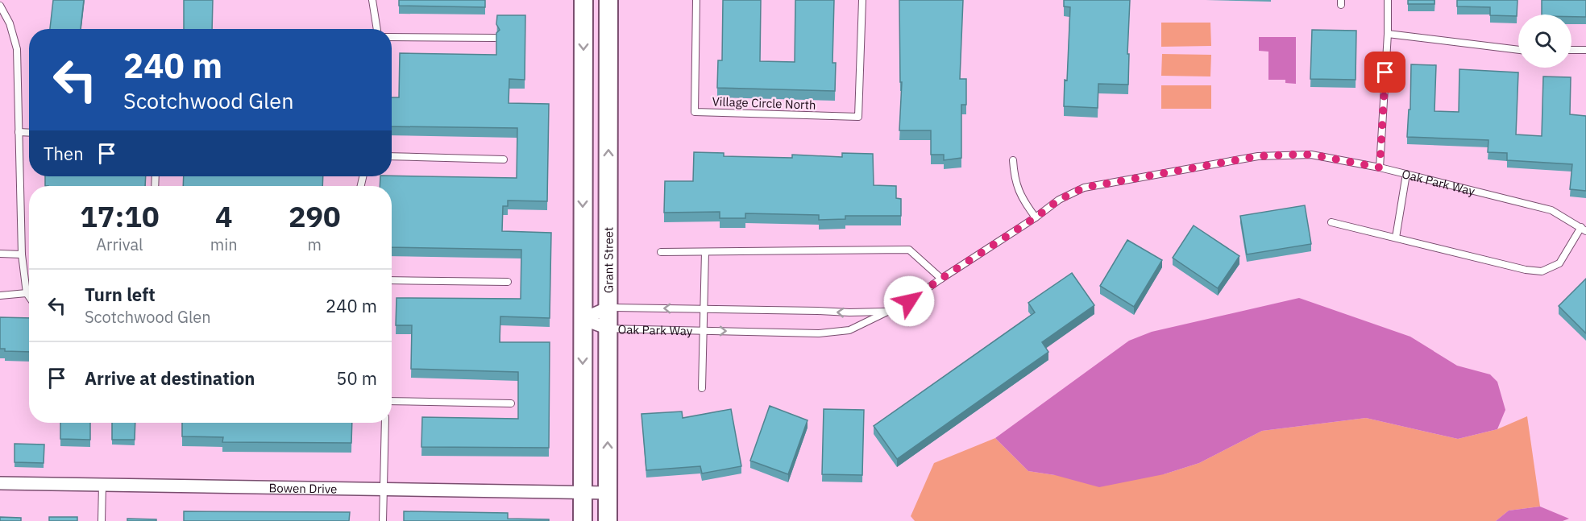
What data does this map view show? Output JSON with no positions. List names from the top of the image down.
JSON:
{
  "streets": {
    "street": ["Oak Park Way", "Grant Street", "Bowen Drive"],
    "lane": ["Village Circle North"]
  },
  "crossings": [
    ["Oak Park Way", "Grant Street"],
    ["Grant Street", "Bowen Drive"]
  ],
  "page": {
    "turn": ["240 m", "Scotchwood Glen"],
    "then": "Then",
    "eta": [
      "17:10",
      "Arrival",
      "4",
      "min",
      "290",
      "m"
    ],
    "list": [
      {
        "name": "Turn left",
        "note": "Scotchwood Glen",
        "value": "240 m"
      },
      {
        "name": "Arrive at destination",
        "value": "50 m"
      }
    ]
  }
}
